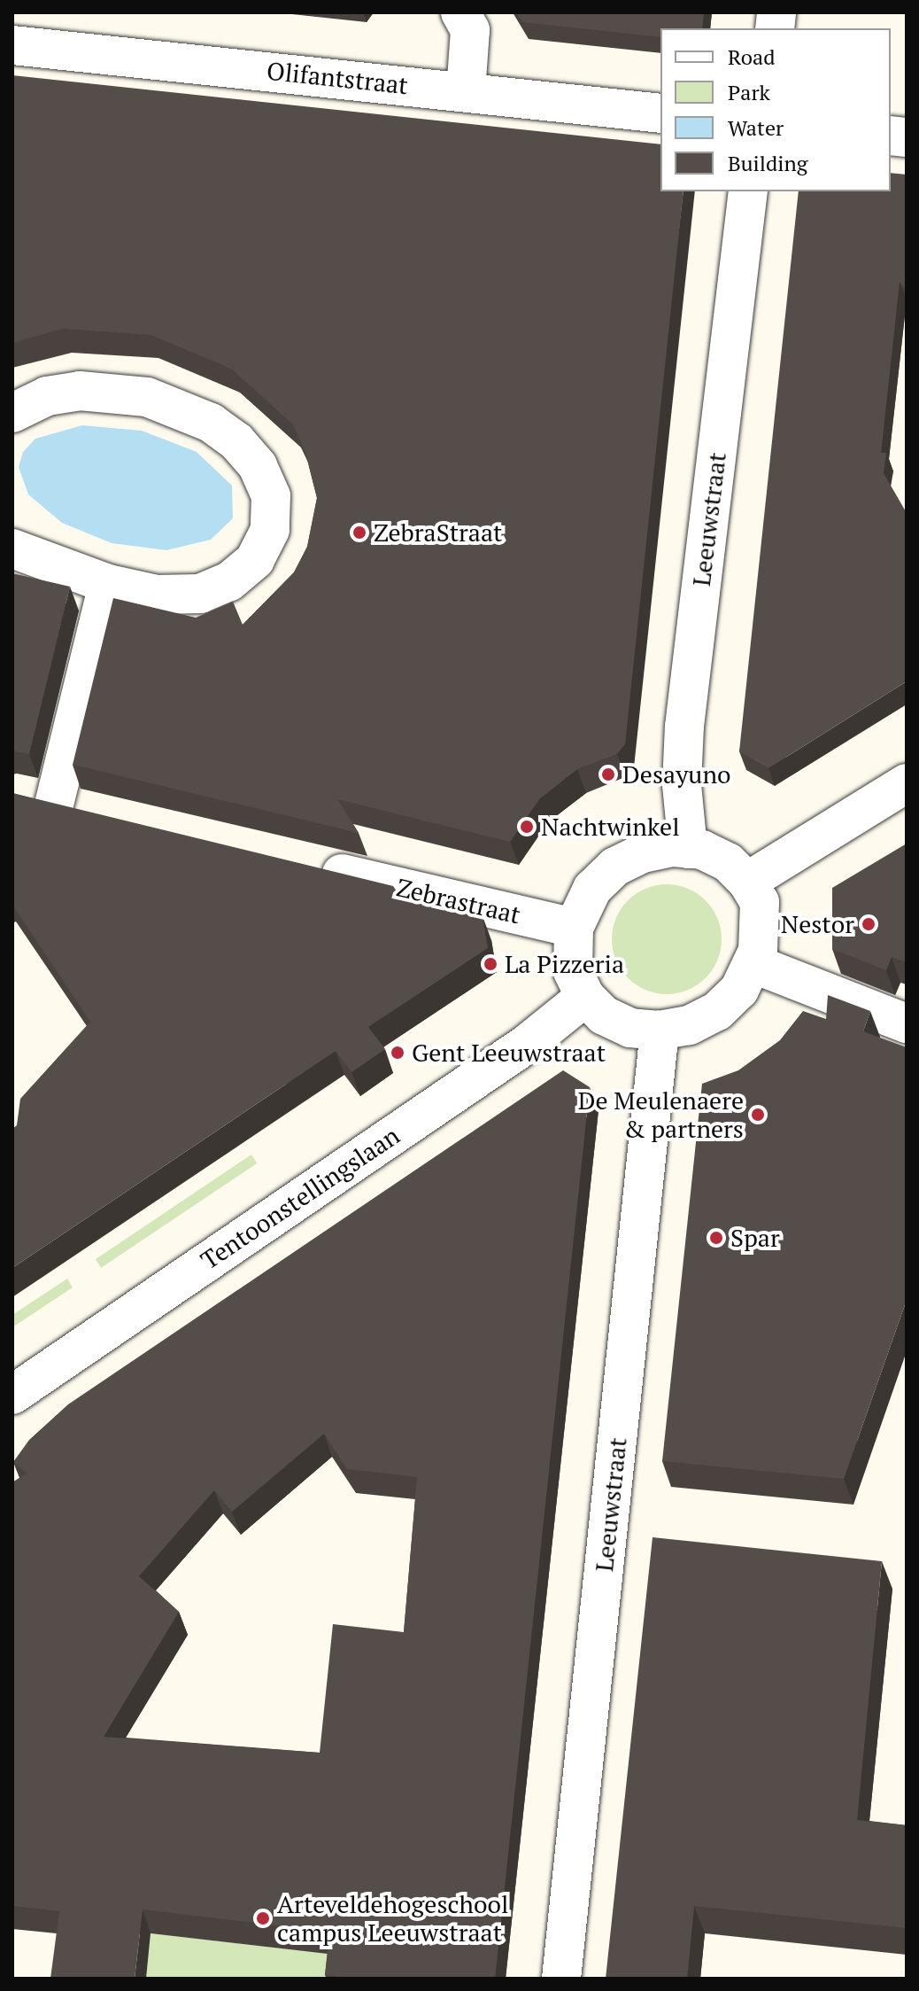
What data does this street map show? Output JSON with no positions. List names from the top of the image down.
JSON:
{
  "streets": {
    "street": [
      "Olifantstraat",
      "Leeuwstraat",
      "Zebrastraat",
      "Tentoonstellingslaan"
    ]
  },
  "crossings": [
    ["Leeuwstraat", "Zebrastraat"],
    ["Leeuwstraat", "Tentoonstellingslaan"],
    ["Zebrastraat", "Tentoonstellingslaan"]
  ],
  "places": [
    "ZebraStraat",
    "Desayuno",
    "Nachtwinkel",
    "Nestor",
    "La Pizzeria",
    "Gent Leeuwstraat",
    "De Meulenaere & partners",
    "Spar",
    "Arteveldehogeschool campus Leeuwstraat"
  ],
  "legend": [
    "Road",
    "Park",
    "Water",
    "Building"
  ]
}
